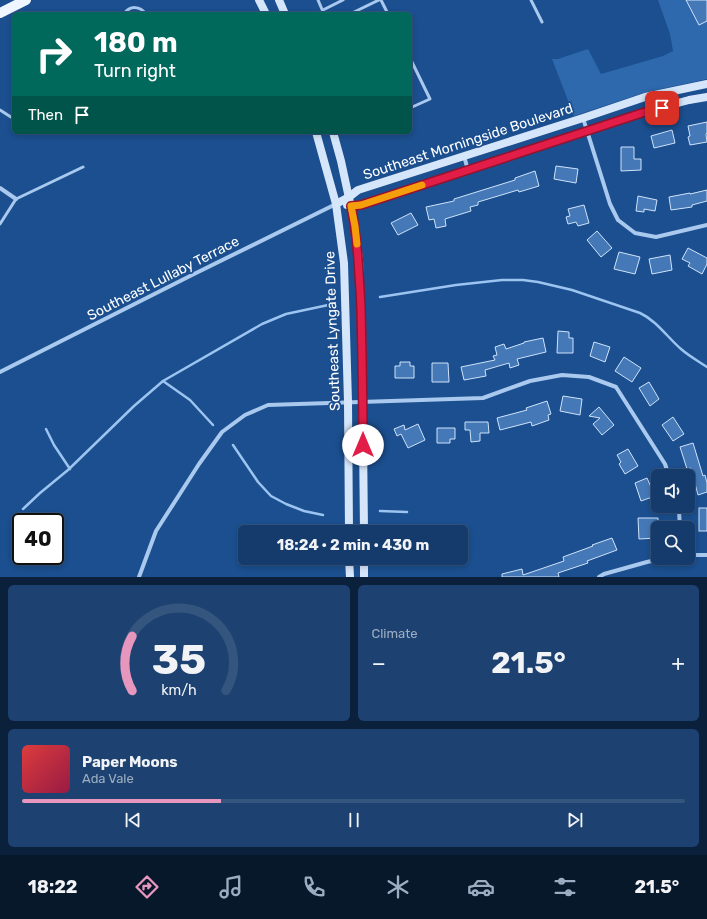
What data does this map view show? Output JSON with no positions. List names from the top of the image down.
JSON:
{
  "streets": {
    "street": ["Southeast Morningside Boulevard", "Southeast Lullaby Terrace", "Southeast Lyngate Drive"]
  },
  "crossings": [
    ["Southeast Morningside Boulevard", "Southeast Lullaby Terrace"],
    ["Southeast Morningside Boulevard", "Southeast Lyngate Drive"],
    ["Southeast Lullaby Terrace", "Southeast Lyngate Drive"]
  ],
  "page": {
    "turn": ["180 m", "Turn right"],
    "then": "Then",
    "limit": "40",
    "trip": "18:24 · 2 min · 430 m",
    "tile": "Climate",
    "heat": ["−", "21.5°", "+"],
    "song": ["Paper Moons", "Ada Vale"],
    "tabs": ["18:22", "21.5°"],
    "gauge": ["35", "km/h"]
  }
}
